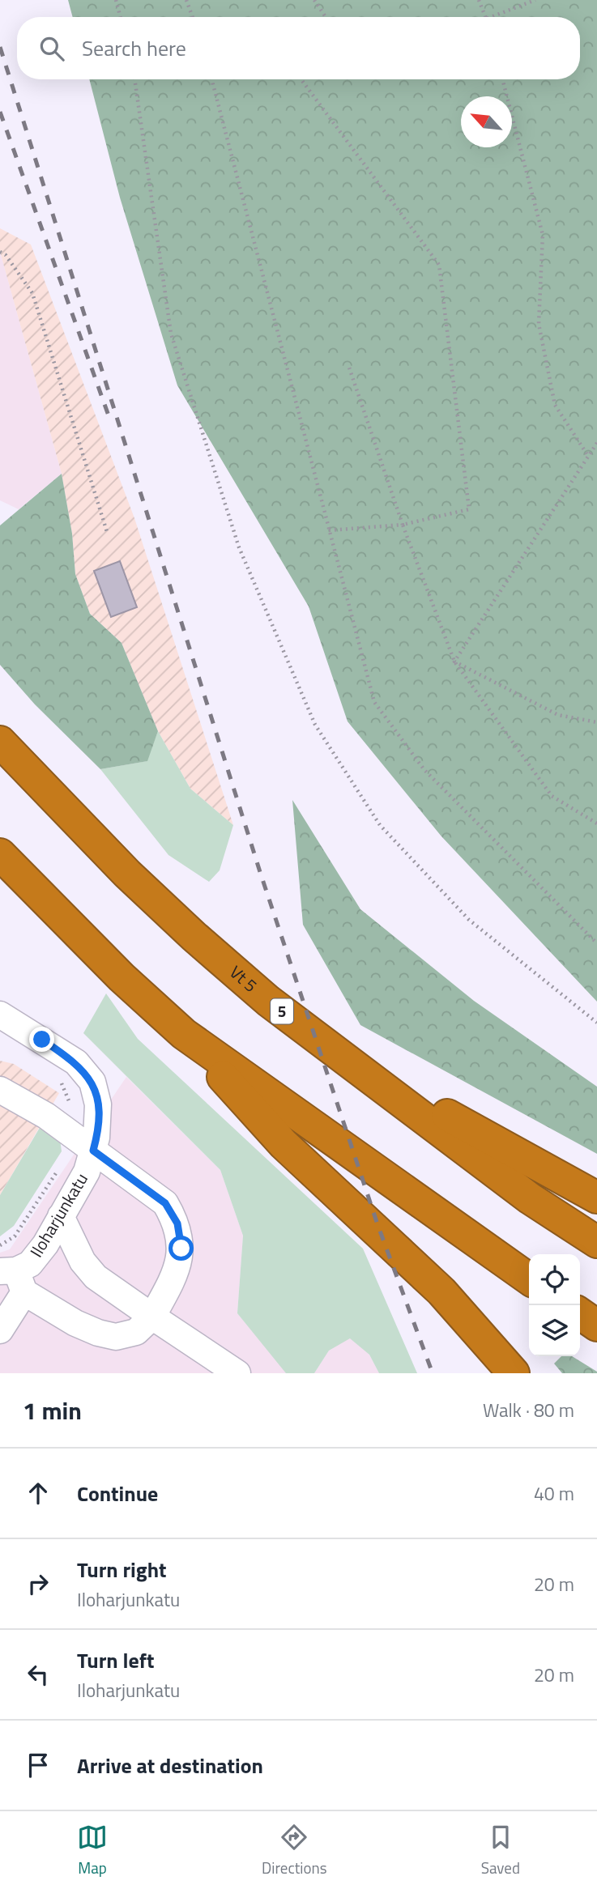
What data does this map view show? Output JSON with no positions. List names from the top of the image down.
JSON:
{
  "streets": {
    "highway": ["Vt 5", "5"],
    "street": ["Iloharjunkatu"]
  },
  "north": "top left",
  "page": {
    "search": "Search here",
    "heading": ["1 min", "Walk · 80 m"],
    "list": [
      ["Continue", "40 m"],
      ["Turn right", "Iloharjunkatu", "20 m"],
      ["Turn left", "Iloharjunkatu", "20 m"],
      "Arrive at destination"
    ],
    "nav": ["Map", "Directions", "Saved"]
  }
}
